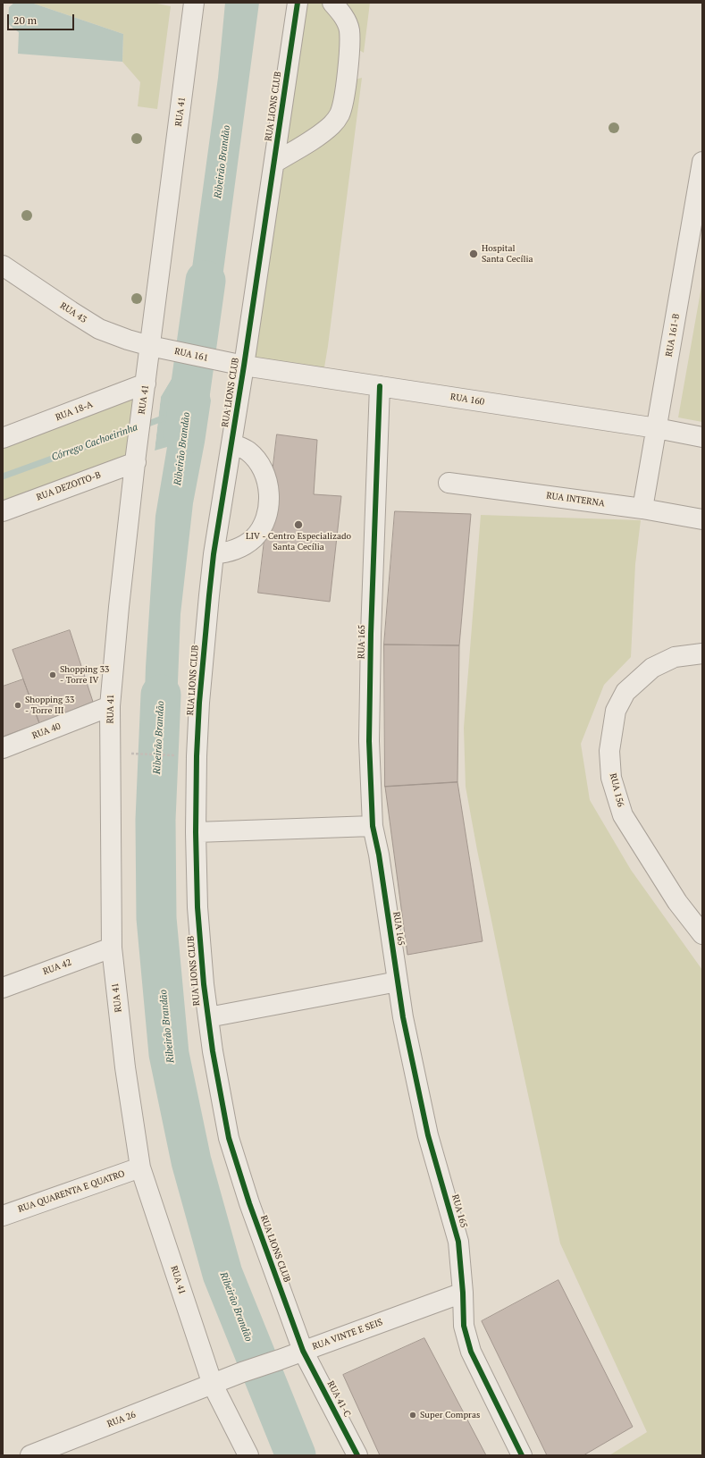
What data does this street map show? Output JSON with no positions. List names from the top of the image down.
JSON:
{
  "streets": {
    "street": [
      "RUA LIONS CLUB",
      "RUA 41",
      "RUA 43",
      "RUA 161-B",
      "RUA 161",
      "RUA 160",
      "RUA 18-A",
      "RUA DEZOITO-B",
      "RUA INTERNA",
      "RUA 165",
      "RUA 40",
      "RUA 156",
      "RUA 42",
      "RUA QUARENTA E QUATRO",
      "RUA VINTE E SEIS",
      "RUA 41-C",
      "RUA 26"
    ]
  },
  "crossings": [
    ["RUA LIONS CLUB", "RUA 161"],
    ["RUA LIONS CLUB", "RUA 160"],
    ["RUA LIONS CLUB", "RUA VINTE E SEIS"],
    ["RUA LIONS CLUB", "RUA 41-C"],
    ["RUA 41", "RUA 43"],
    ["RUA 41", "RUA 161"],
    ["RUA 41", "RUA 18-A"],
    ["RUA 41", "RUA DEZOITO-B"],
    ["RUA 41", "RUA 40"],
    ["RUA 41", "RUA 42"],
    ["RUA 41", "RUA QUARENTA E QUATRO"],
    ["RUA 41", "RUA VINTE E SEIS"],
    ["RUA 41", "RUA 26"],
    ["RUA 43", "RUA 161"],
    ["RUA 161-B", "RUA 160"],
    ["RUA 161-B", "RUA INTERNA"],
    ["RUA 161", "RUA 160"],
    ["RUA 160", "RUA 165"],
    ["RUA 165", "RUA VINTE E SEIS"],
    ["RUA VINTE E SEIS", "RUA 41-C"],
    ["RUA VINTE E SEIS", "RUA 26"]
  ],
  "water": ["Ribeirão Brandão", "Córrego Cachoeirinha"],
  "places": [
    "Hospital Santa Cecília",
    "LIV - Centro Especializado Santa Cecília",
    "Shopping 33 - Torre IV",
    "Shopping 33 - Torre III",
    "Super Compras"
  ],
  "scale_bar": "20 m"
}
